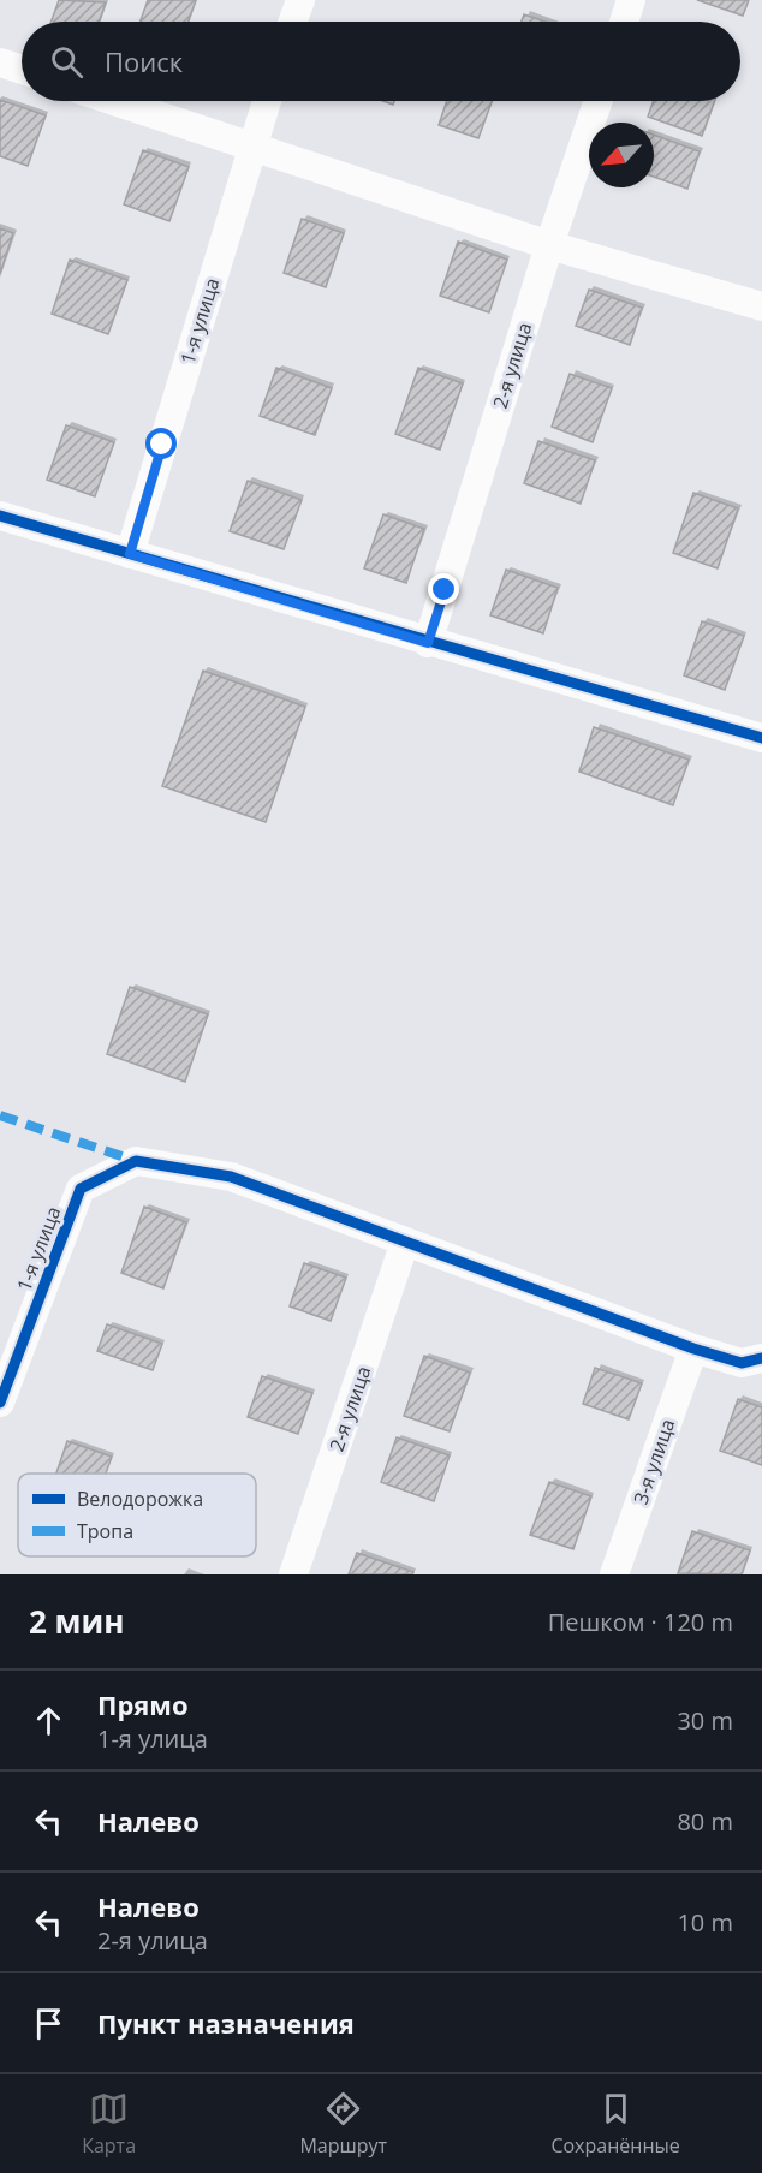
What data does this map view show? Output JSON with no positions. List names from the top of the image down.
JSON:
{
  "streets": {
    "street": ["1-я улица", "2-я улица", "3-я улица"]
  },
  "crossings": [
    ["1-я улица", "2-я улица"]
  ],
  "legend": ["Велодорожка", "Тропа"],
  "north": "bottom left",
  "page": {
    "search": "Поиск",
    "heading": ["2 мин", "Пешком · 120 m"],
    "list": [
      ["Прямо", "1-я улица", "30 m"],
      ["Налево", "80 m"],
      ["Налево", "2-я улица", "10 m"],
      "Пункт назначения"
    ],
    "nav": ["Карта", "Маршрут", "Сохранённые"]
  }
}
